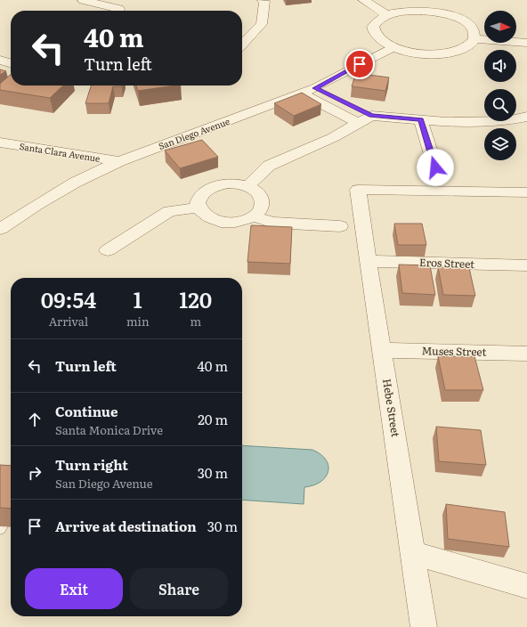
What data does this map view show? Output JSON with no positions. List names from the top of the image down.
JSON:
{
  "streets": {
    "street": [
      "San Diego Avenue",
      "Santa Clara Avenue",
      "Eros Street",
      "Muses Street",
      "Hebe Street"
    ]
  },
  "crossings": [
    ["San Diego Avenue", "Santa Clara Avenue"],
    ["Eros Street", "Hebe Street"],
    ["Muses Street", "Hebe Street"]
  ],
  "north": "right",
  "page": {
    "turn": ["40 m", "Turn left"],
    "eta": [
      "09:54",
      "Arrival",
      "1",
      "min",
      "120",
      "m"
    ],
    "list": [
      {
        "name": "Turn left",
        "value": "40 m"
      },
      {
        "name": "Continue",
        "note": "Santa Monica Drive",
        "value": "20 m"
      },
      {
        "name": "Turn right",
        "note": "San Diego Avenue",
        "value": "30 m"
      },
      {
        "name": "Arrive at destination",
        "value": "30 m"
      }
    ],
    "buttons": ["Exit", "Share"]
  }
}
